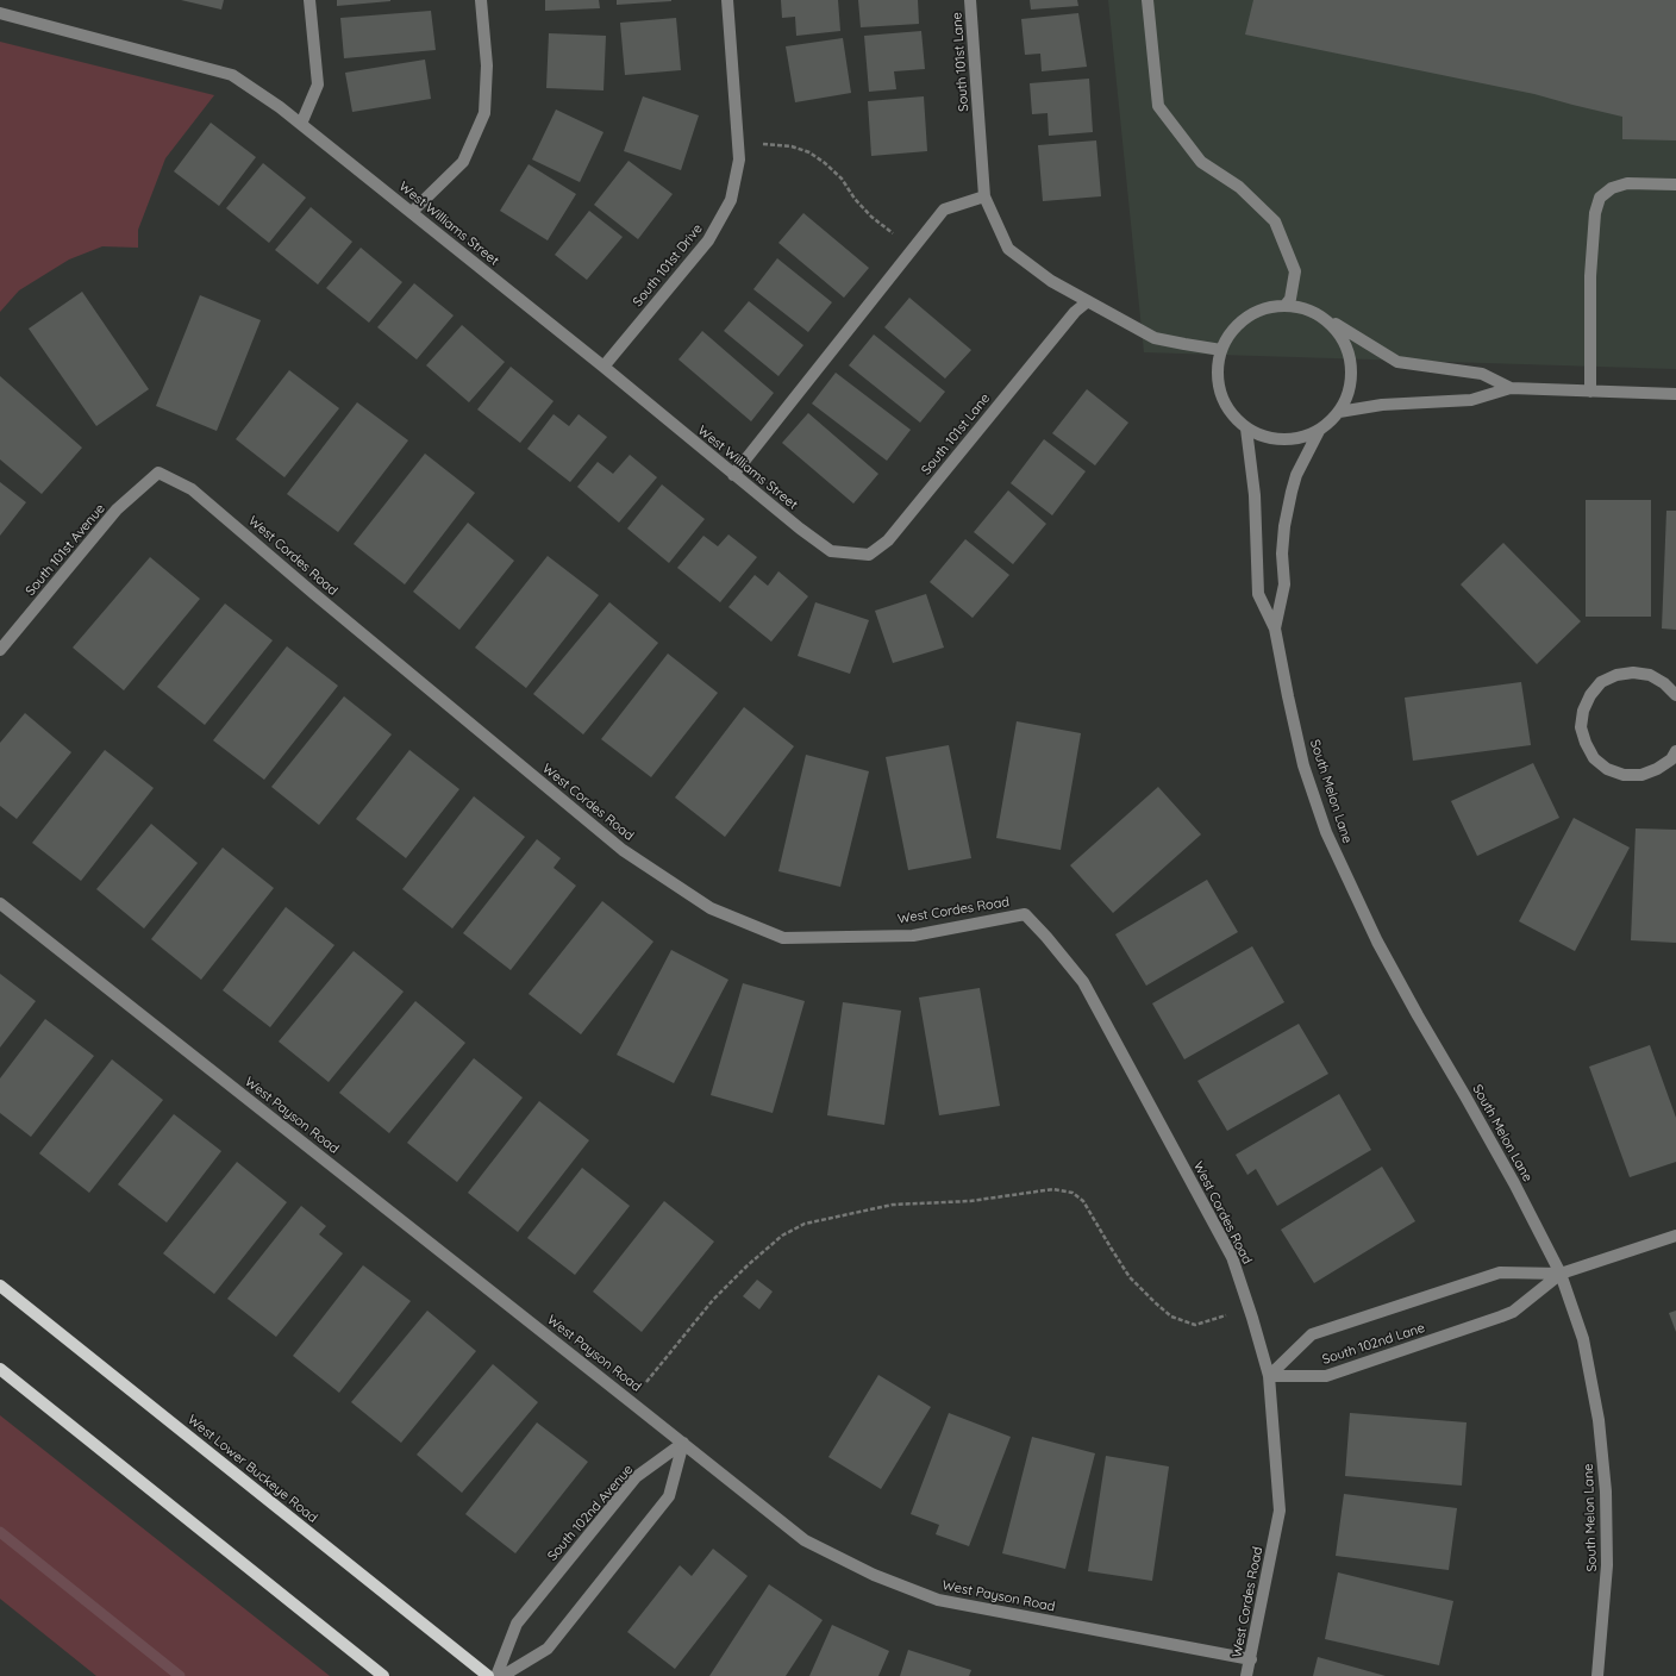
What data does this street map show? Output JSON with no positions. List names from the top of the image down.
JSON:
{
  "streets": {
    "main road": ["West Lower Buckeye Road"],
    "street": [
      "South 101st Lane",
      "West Williams Street",
      "South 101st Drive",
      "South 101st Avenue",
      "West Cordes Road",
      "South Melon Lane",
      "West Payson Road",
      "South 102nd Lane",
      "South 102nd Avenue"
    ]
  },
  "crossings": [
    ["South 101st Lane", "West Williams Street"],
    ["South 101st Lane", "South Melon Lane"],
    ["West Williams Street", "South 101st Drive"],
    ["South 101st Avenue", "West Cordes Road"],
    ["West Cordes Road", "West Payson Road"],
    ["West Cordes Road", "South 102nd Lane"],
    ["South Melon Lane", "South 102nd Lane"],
    ["West Payson Road", "South 102nd Avenue"]
  ]
}
